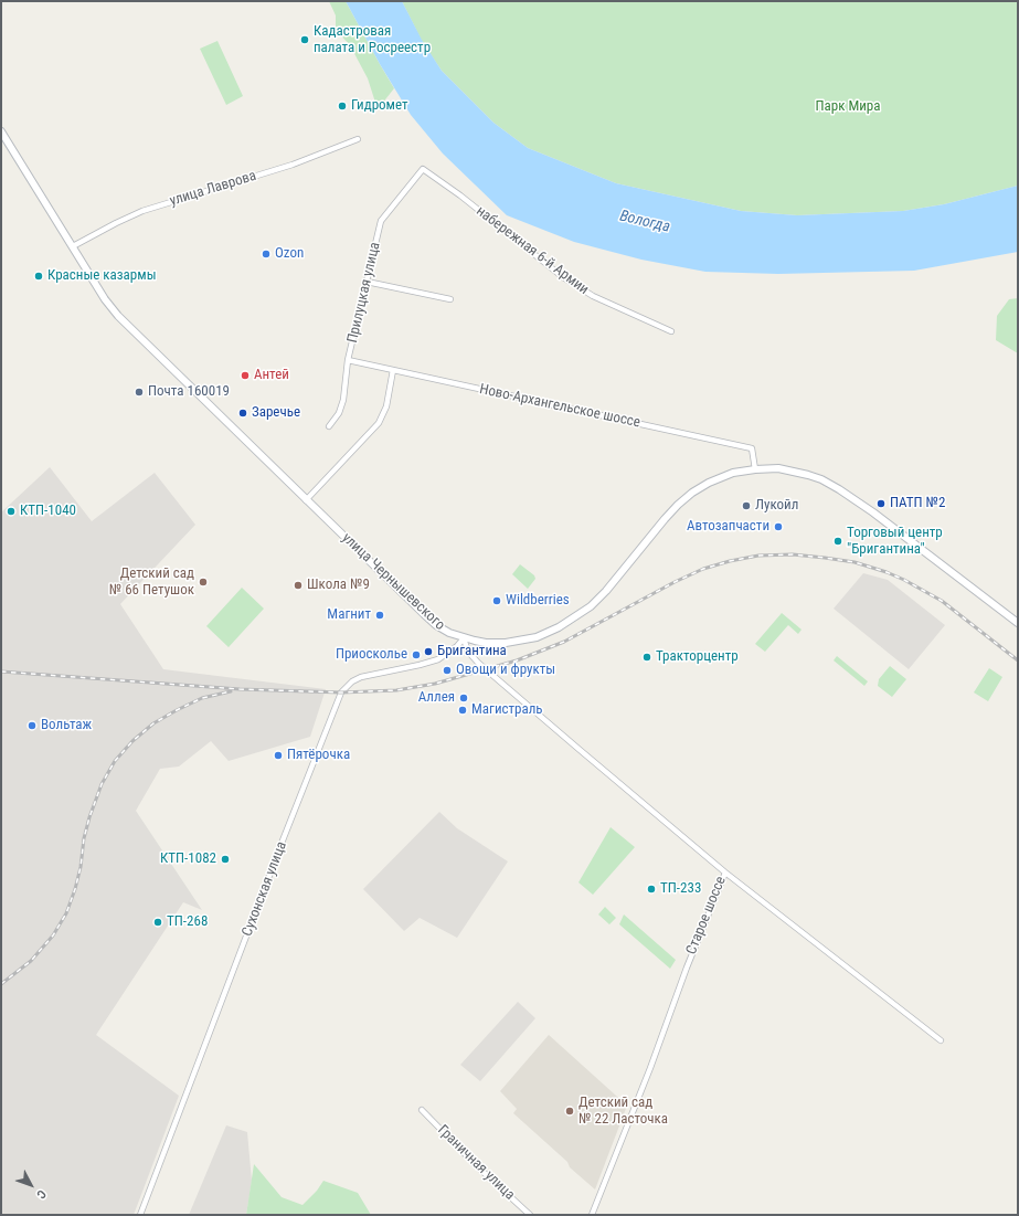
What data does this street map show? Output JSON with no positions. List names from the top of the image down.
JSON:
{
  "streets": {
    "main road": ["улица Чернышевского"],
    "street": [
      "улица Лаврова",
      "набережная 6-й Армии",
      "Прилуцкая улица",
      "Ново-Архангельское шоссе",
      "Сухонская улица",
      "Старое шоссе",
      "Граничная улица"
    ]
  },
  "crossings": [
    ["улица Лаврова", "улица Чернышевского"],
    ["набережная 6-й Армии", "Прилуцкая улица"],
    ["Прилуцкая улица", "Ново-Архангельское шоссе"],
    ["Ново-Архангельское шоссе", "улица Чернышевского"],
    ["улица Чернышевского", "Сухонская улица"],
    ["улица Чернышевского", "Старое шоссе"],
    ["Сухонская улица", "Старое шоссе"]
  ],
  "water": ["Вологда"],
  "parks": ["Парк Мира"],
  "places": [
    "Кадастровая палата и Росреестр",
    "Гидромет",
    "Ozon",
    "Красные казармы",
    "Антей",
    "Почта 160019",
    "Заречье",
    "ПАТП №2",
    "Лукойл",
    "КТП-1040",
    "Автозапчасти",
    "Торговый центр \"Бригантина\"",
    "Детский сад № 66 Петушок",
    "Школа №9",
    "Wildberries",
    "Магнит",
    "Бригантина",
    "Приосколье",
    "Тракторцентр",
    "Овощи и фрукты",
    "Аллея",
    "Магистраль",
    "Вольтаж",
    "Пятёрочка",
    "КТП-1082",
    "ТП-233",
    "ТП-268",
    "Детский сад № 22 Ласточка"
  ],
  "north": "bottom right"
}
